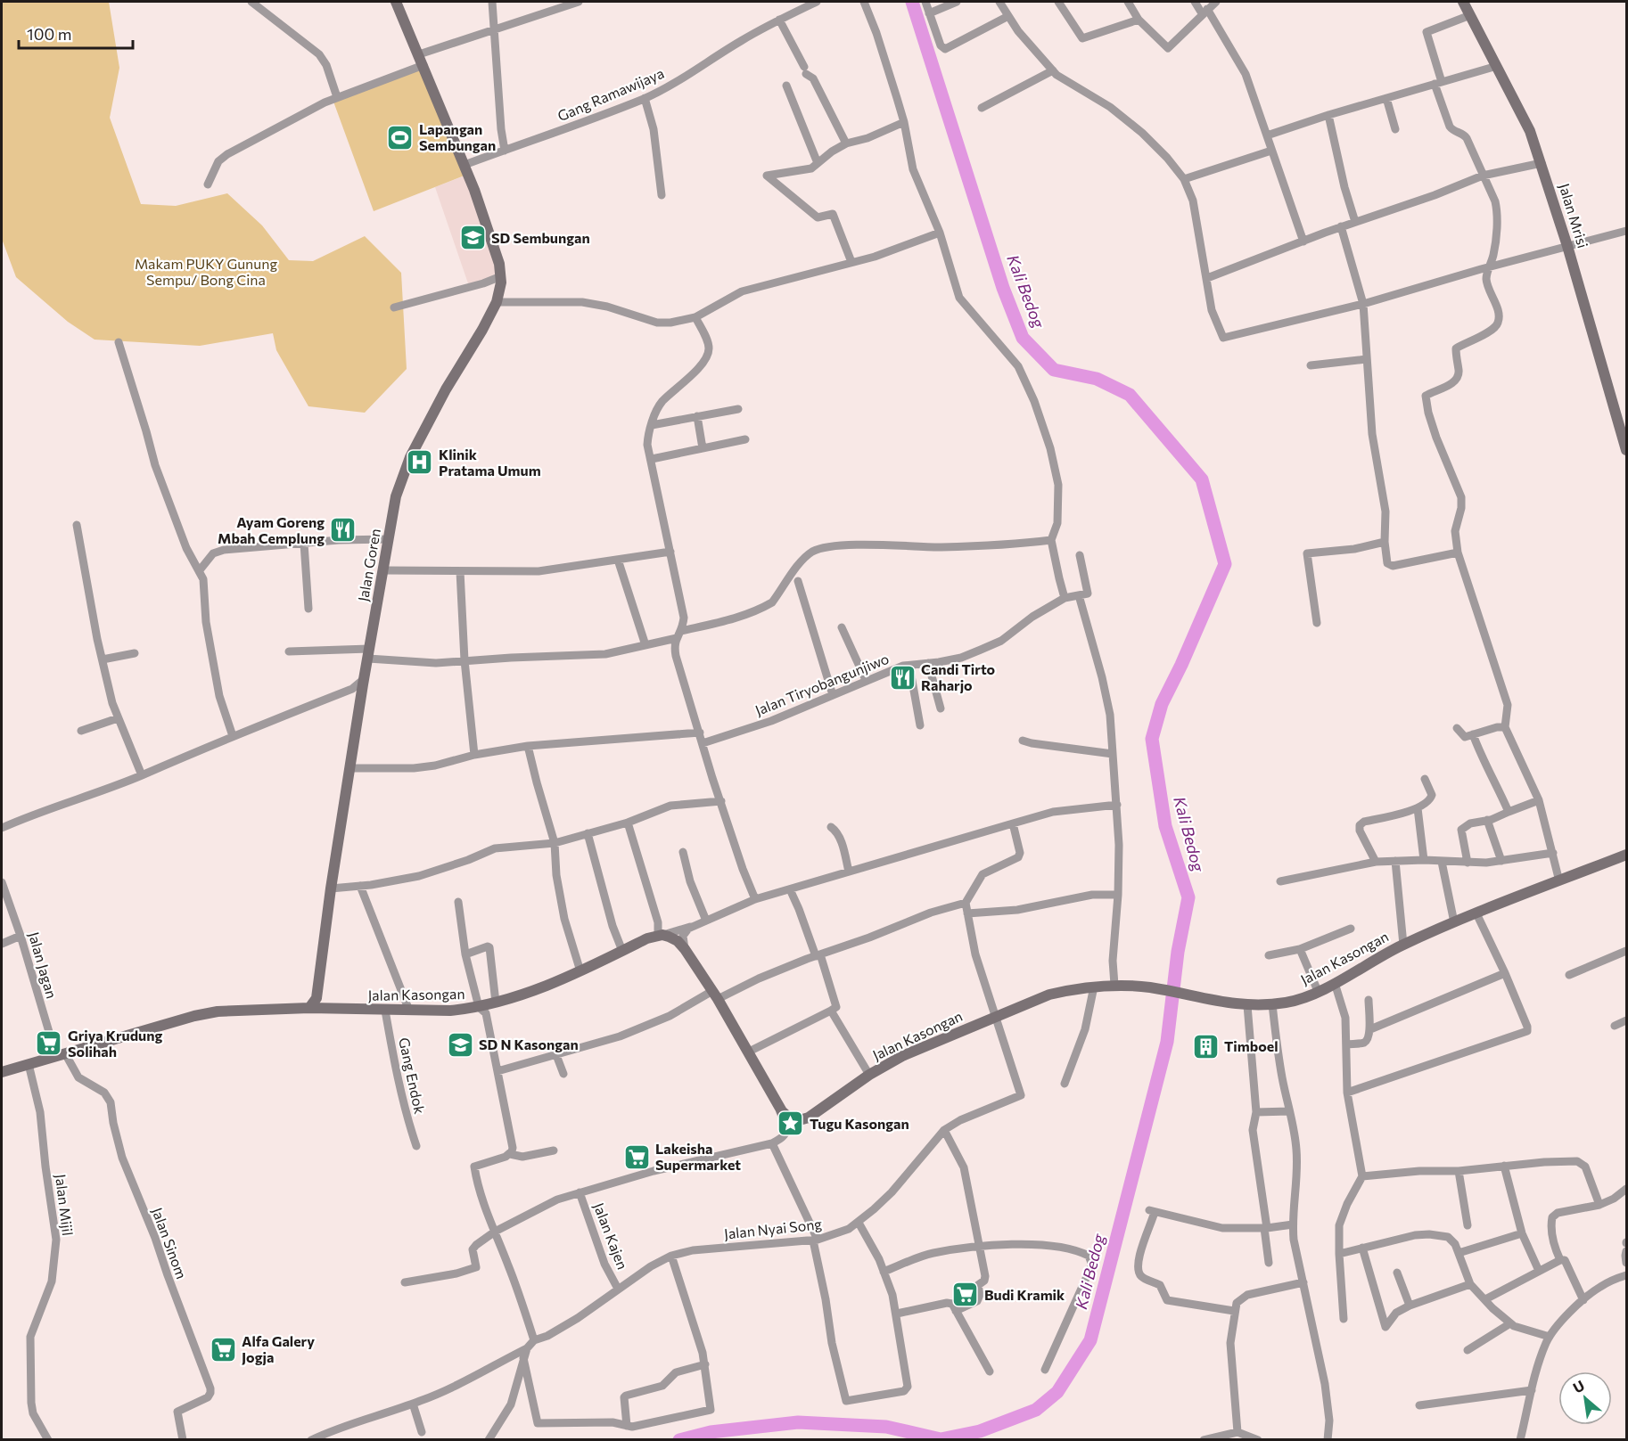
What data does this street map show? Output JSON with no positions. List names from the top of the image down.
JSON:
{
  "streets": {
    "main road": ["Jalan Mrisi", "Jalan Goren", "Jalan Kasongan"],
    "street": [
      "Gang Ramawijaya",
      "Jalan Tiryobangunjiwo",
      "Jalan Jagan",
      "Gang Endok",
      "Jalan Mijil",
      "Jalan Nyai Song",
      "Jalan Kajen",
      "Jalan Sinom"
    ]
  },
  "crossings": [
    ["Gang Ramawijaya", "Jalan Goren"],
    ["Jalan Goren", "Jalan Kasongan"],
    ["Jalan Goren", "Jalan Jagan"],
    ["Jalan Goren", "Jalan Sinom"],
    ["Jalan Kasongan", "Gang Endok"],
    ["Jalan Kasongan", "Jalan Nyai Song"],
    ["Jalan Jagan", "Jalan Sinom"],
    ["Jalan Nyai Song", "Jalan Kajen"]
  ],
  "water": ["Kali Bedog"],
  "parks": ["Makam PUKY Gunung Sempu/ Bong Cina"],
  "places": {
    "sports": ["Lapangan Sembungan"],
    "school or university": ["SD Sembungan", "SD N Kasongan"],
    "hospital": ["Klinik Pratama Umum"],
    "restaurant": ["Ayam Goreng Mbah Cemplung", "Candi Tirto Raharjo"],
    "supermarket": [
      "Griya Krudung Solihah",
      "Lakeisha Supermarket",
      "Budi Kramik",
      "Alfa Galery Jogja"
    ],
    "building": ["Timboel"],
    "place": ["Tugu Kasongan"]
  },
  "scale_bar": "100 m",
  "north": "top left"
}
